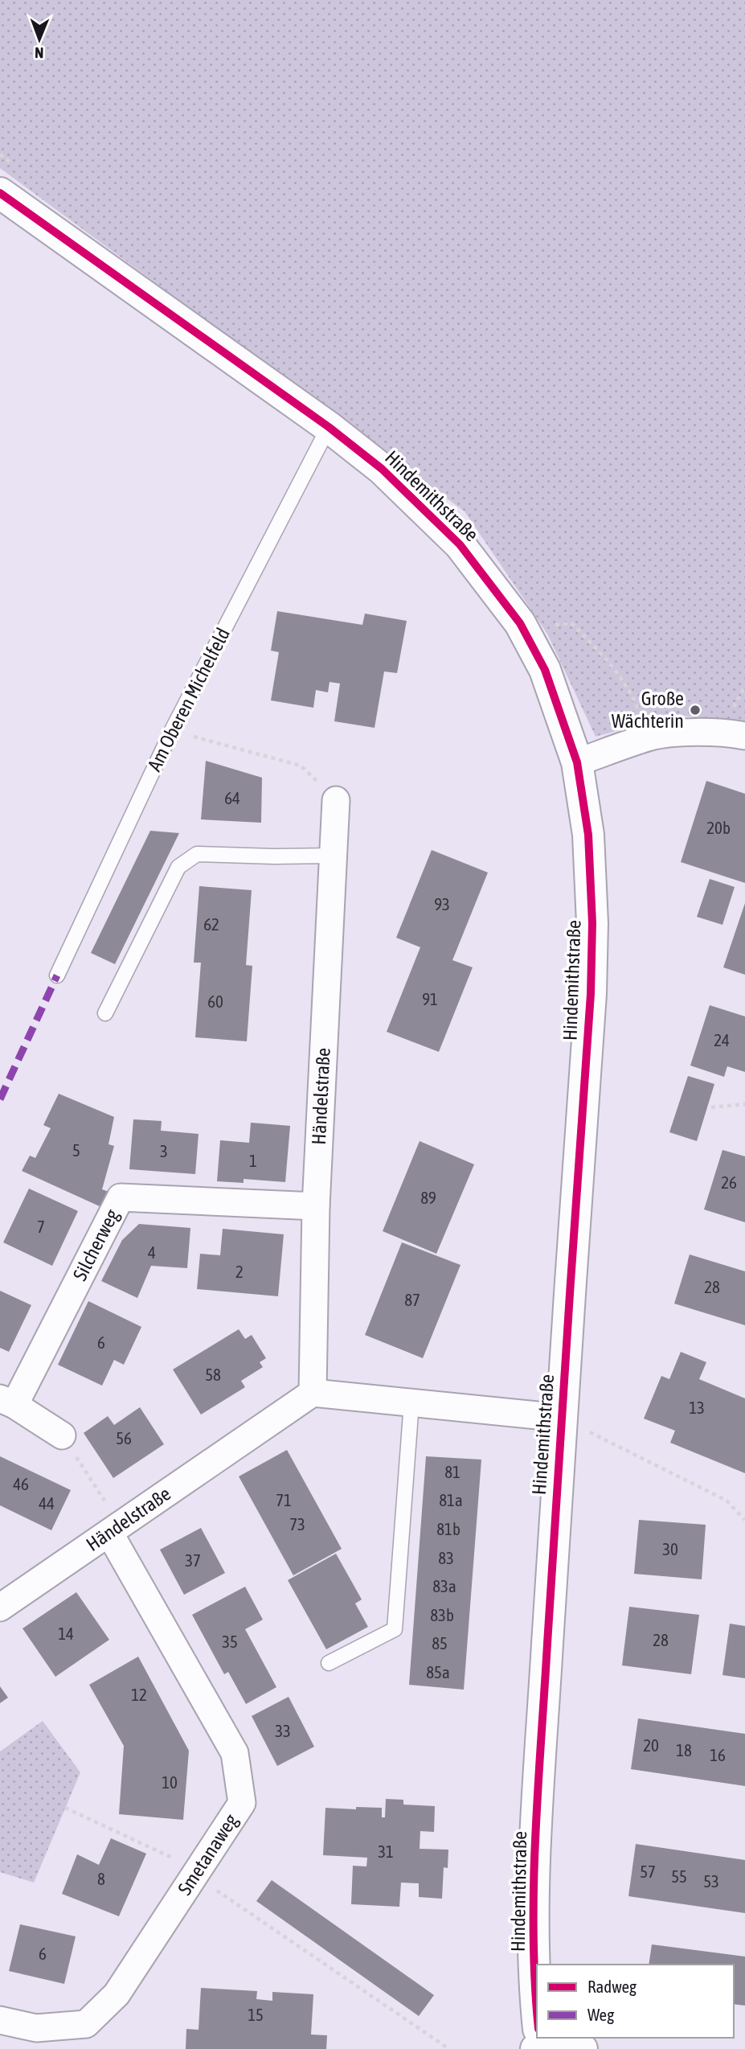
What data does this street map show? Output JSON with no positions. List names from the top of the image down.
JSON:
{
  "streets": {
    "street": [
      "Hindemithstraße",
      "Händelstraße",
      "Silcherweg",
      "Smetanaweg"
    ],
    "lane": ["Am Oberen Michelfeld"]
  },
  "crossings": [
    ["Hindemithstraße", "Am Oberen Michelfeld"],
    ["Händelstraße", "Silcherweg"],
    ["Händelstraße", "Smetanaweg"]
  ],
  "places": ["Große Wächterin"],
  "house_numbers": [
    "64",
    "20b",
    "93",
    "62",
    "91",
    "60",
    "24",
    "5",
    "3",
    "1",
    "26",
    "89",
    "7",
    "4",
    "2",
    "28",
    "87",
    "6",
    "58",
    "13",
    "56",
    "81",
    "46",
    "71",
    "81a",
    "44",
    "73",
    "81b",
    "30",
    "83",
    "37",
    "83a",
    "83b",
    "14",
    "28",
    "35",
    "85",
    "85a",
    "12",
    "33",
    "20",
    "18",
    "16",
    "10",
    "31",
    "57",
    "55",
    "8",
    "53",
    "6",
    "15"
  ],
  "legend": ["Radweg", "Weg"],
  "north": "bottom"
}
